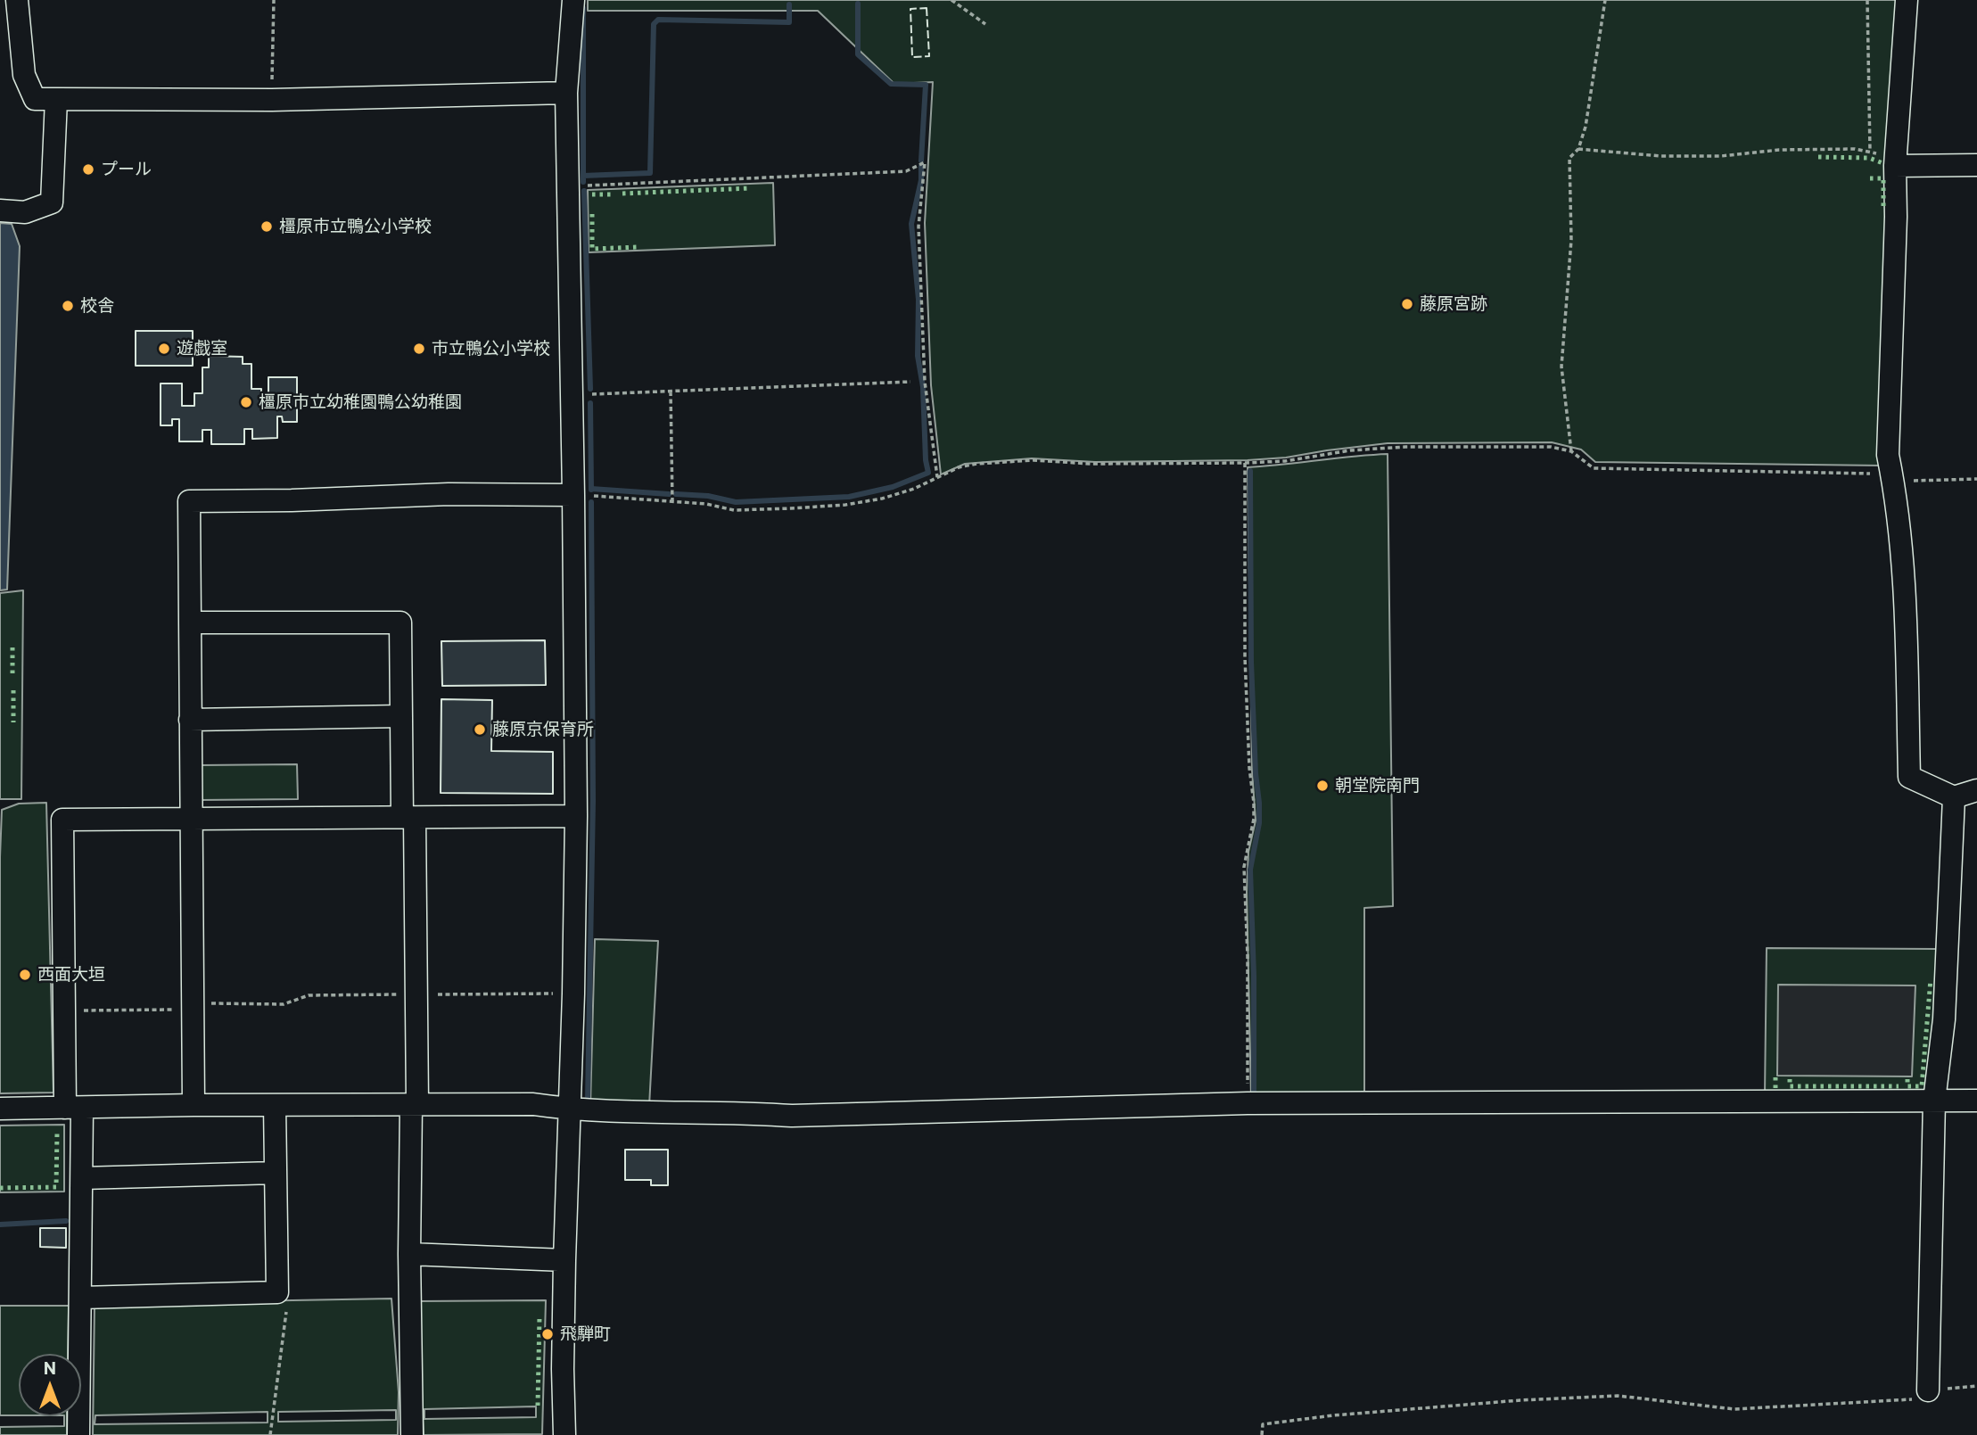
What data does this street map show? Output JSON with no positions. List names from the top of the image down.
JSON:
{
  "places": [
    "プール",
    "橿原市立鴨公小学校",
    "藤原宮跡",
    "校舎",
    "遊戯室",
    "市立鴨公小学校",
    "橿原市立幼稚園鴨公幼稚園",
    "藤原京保育所",
    "朝堂院南門",
    "西面大垣",
    "飛騨町"
  ],
  "north": "top"
}
